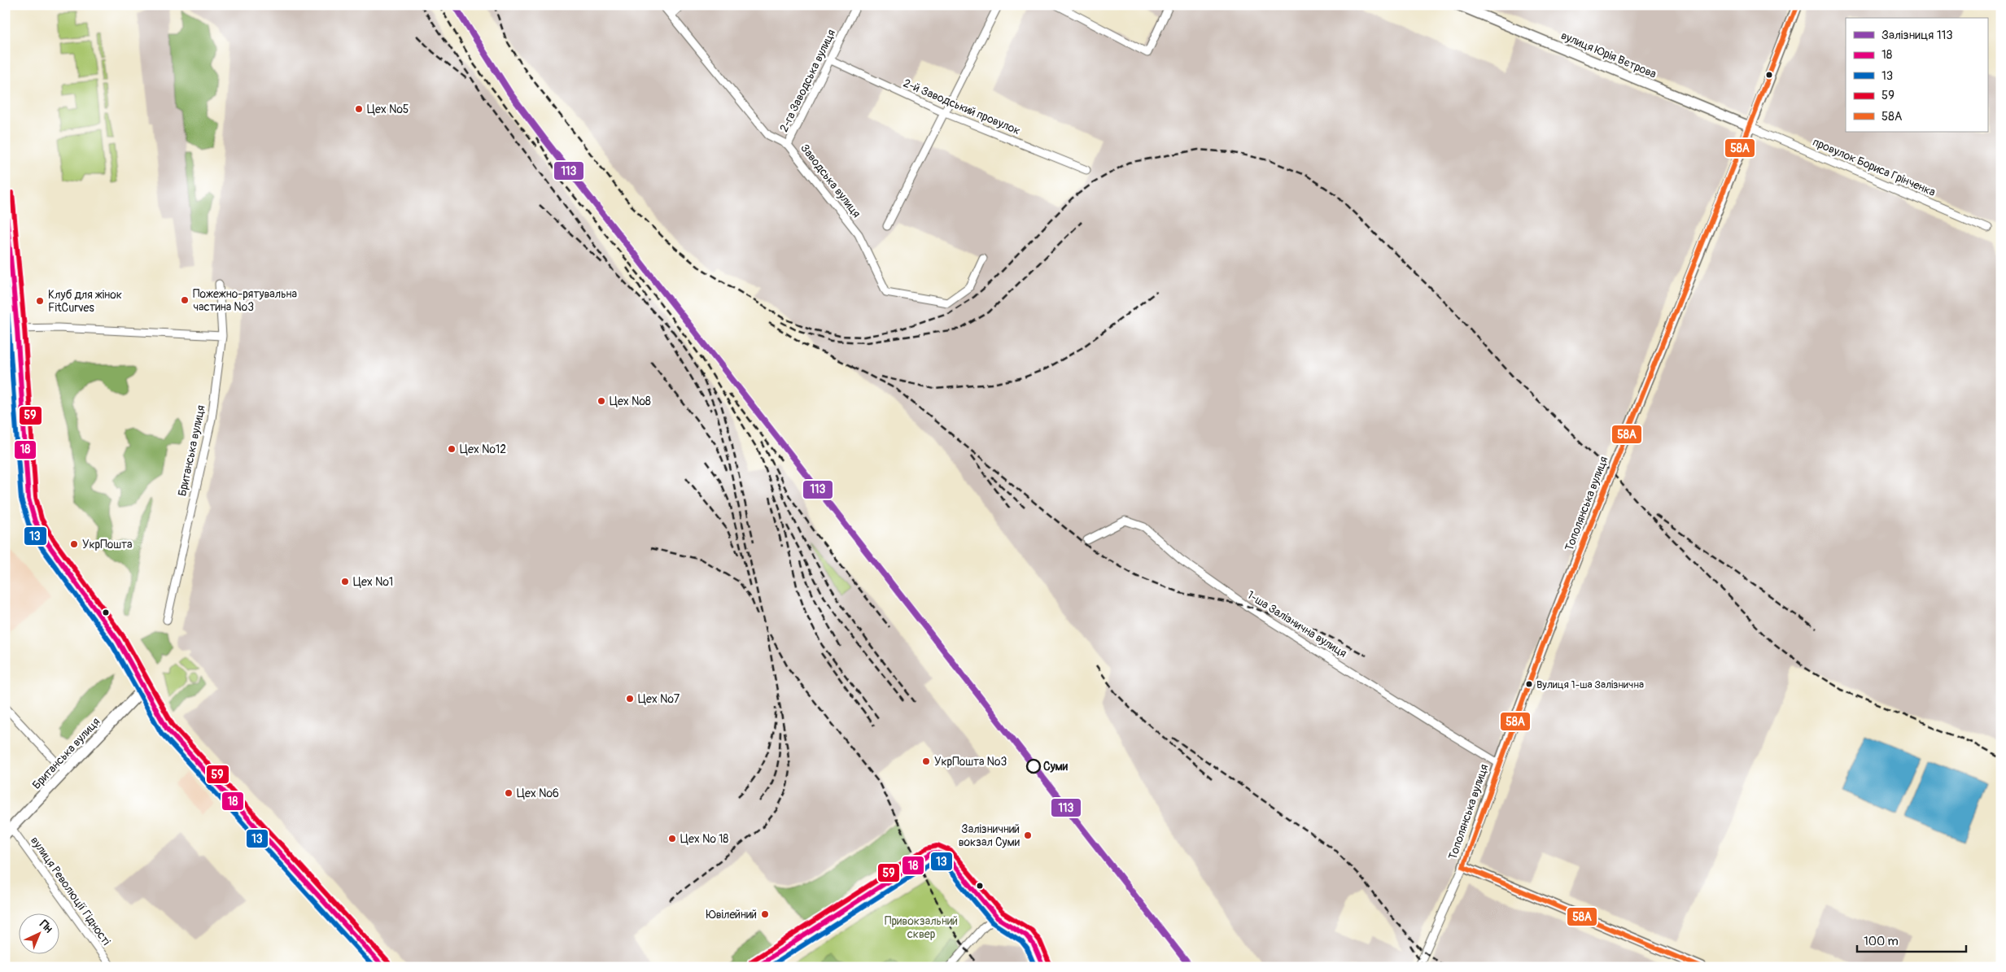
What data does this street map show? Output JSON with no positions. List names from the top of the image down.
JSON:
{
  "streets": {
    "main road": ["Британська вулиця"],
    "street": [
      "вулиця Юрія Вєтрова",
      "2-га Заводська вулиця",
      "2-й Заводський провулок",
      "провулок Бориса Грінченка",
      "Заводська вулиця",
      "Тополянська вулиця",
      "1-ша Залізнична вулиця",
      "вулиця Революції Гідності"
    ]
  },
  "crossings": [
    ["вулиця Юрія Вєтрова", "провулок Бориса Грінченка"],
    ["вулиця Юрія Вєтрова", "Тополянська вулиця"],
    ["2-га Заводська вулиця", "2-й Заводський провулок"],
    ["2-га Заводська вулиця", "Заводська вулиця"],
    ["провулок Бориса Грінченка", "Тополянська вулиця"],
    ["Британська вулиця", "вулиця Революції Гідності"],
    ["Тополянська вулиця", "1-ша Залізнична вулиця"]
  ],
  "parks": ["Привокзальний сквер"],
  "places": [
    "Цех №5",
    "Пожежно-рятувальна частина №3",
    "Клуб для жінок FitCurves",
    "Цех №8",
    "Цех №12",
    "УкрПошта",
    "Цех №1",
    "Вулиця 1-ша Залізнична",
    "Цех №7",
    "УкрПошта №3",
    "Суми",
    "Цех №6",
    "Залізничний вокзал Суми",
    "Цех № 18",
    "Ювілейний"
  ],
  "lines": [
    "rail line 113",
    "transit line 58А",
    "transit line 59",
    "transit line 18",
    "transit line 13"
  ],
  "legend": [
    "Залізниця 113",
    "18",
    "13",
    "59",
    "58А"
  ],
  "scale_bar": "100 m",
  "north": "top right"
}
